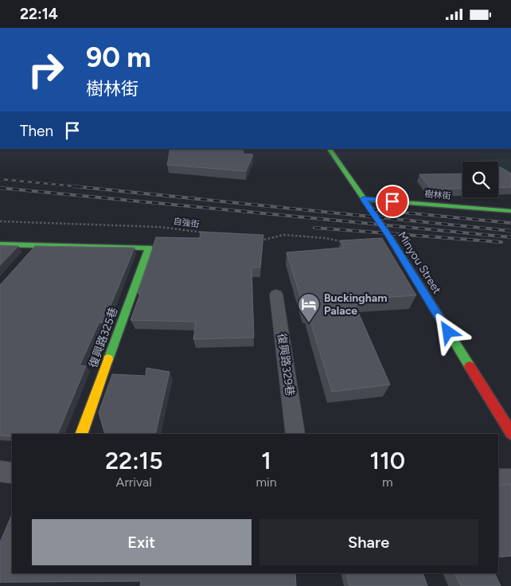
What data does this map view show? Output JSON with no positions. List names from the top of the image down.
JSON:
{
  "streets": {
    "street": [
      "樹林街",
      "Minyou Street",
      "復興路325巷",
      "復興路329巷"
    ],
    "path": ["自強街"]
  },
  "crossings": [
    ["樹林街", "Minyou Street"]
  ],
  "places": {
    "hotel": ["Buckingham Palace"]
  },
  "page": {
    "status": "22:14",
    "turn": ["90 m", "樹林街"],
    "then": "Then",
    "eta": [
      "22:15",
      "Arrival",
      "1",
      "min",
      "110",
      "m"
    ],
    "buttons": ["Exit", "Share"]
  }
}
